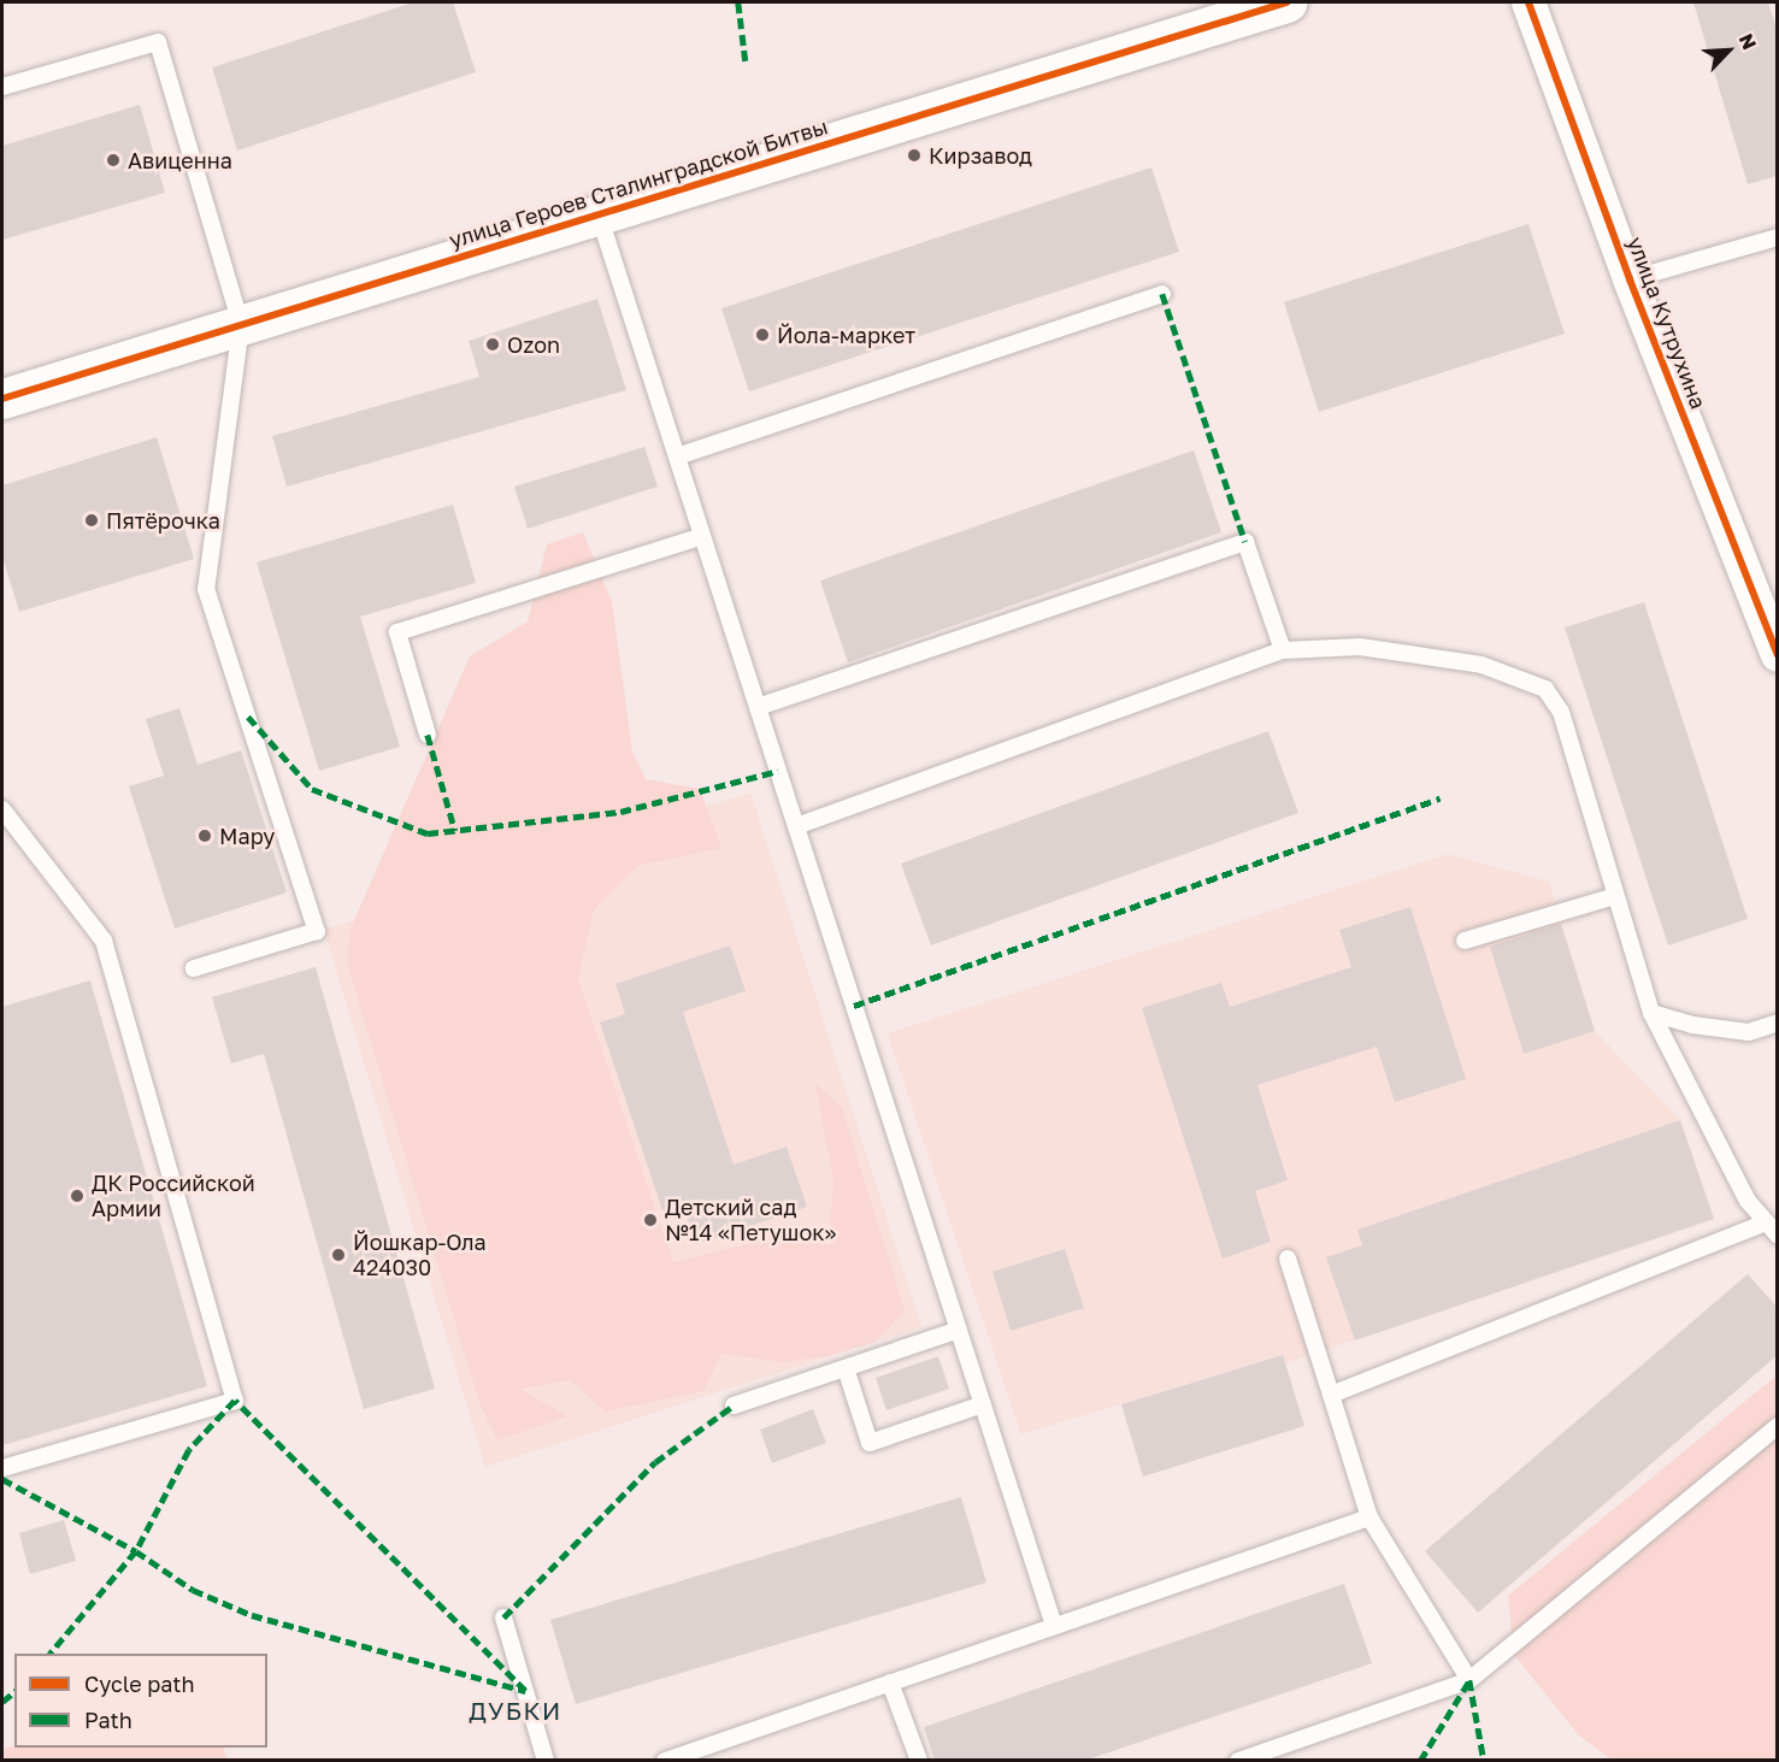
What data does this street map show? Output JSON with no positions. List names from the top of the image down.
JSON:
{
  "streets": {
    "street": ["улица Героев Сталинградской Битвы", "улица Кутрухина"]
  },
  "districts": ["ДУБКИ"],
  "places": [
    "Кирзавод",
    "Авиценна",
    "Йола-маркет",
    "Ozon",
    "Пятёрочка",
    "Мару",
    "ДК Российской Армии",
    "Детский сад №14 «Петушок»",
    "Йошкар-Ола 424030"
  ],
  "legend": ["Cycle path", "Path"],
  "north": "top right"
}
